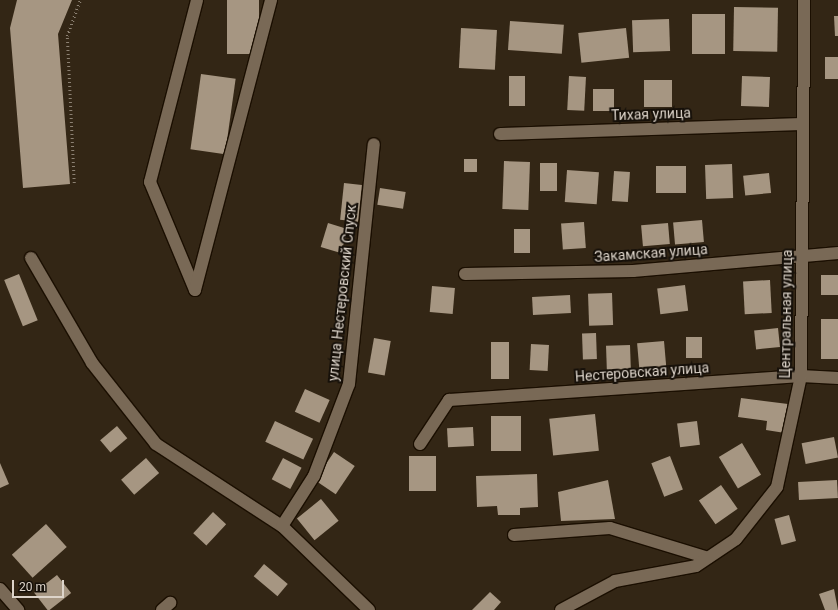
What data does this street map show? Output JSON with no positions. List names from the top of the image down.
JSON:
{
  "streets": {
    "street": [
      "Тихая улица",
      "Закамская улица",
      "улица Нестеровский Спуск",
      "Центральная улица",
      "Нестеровская улица"
    ]
  },
  "crossings": [
    ["Тихая улица", "Центральная улица"],
    ["Закамская улица", "Центральная улица"],
    ["Центральная улица", "Нестеровская улица"]
  ],
  "scale_bar": "20 m"
}
